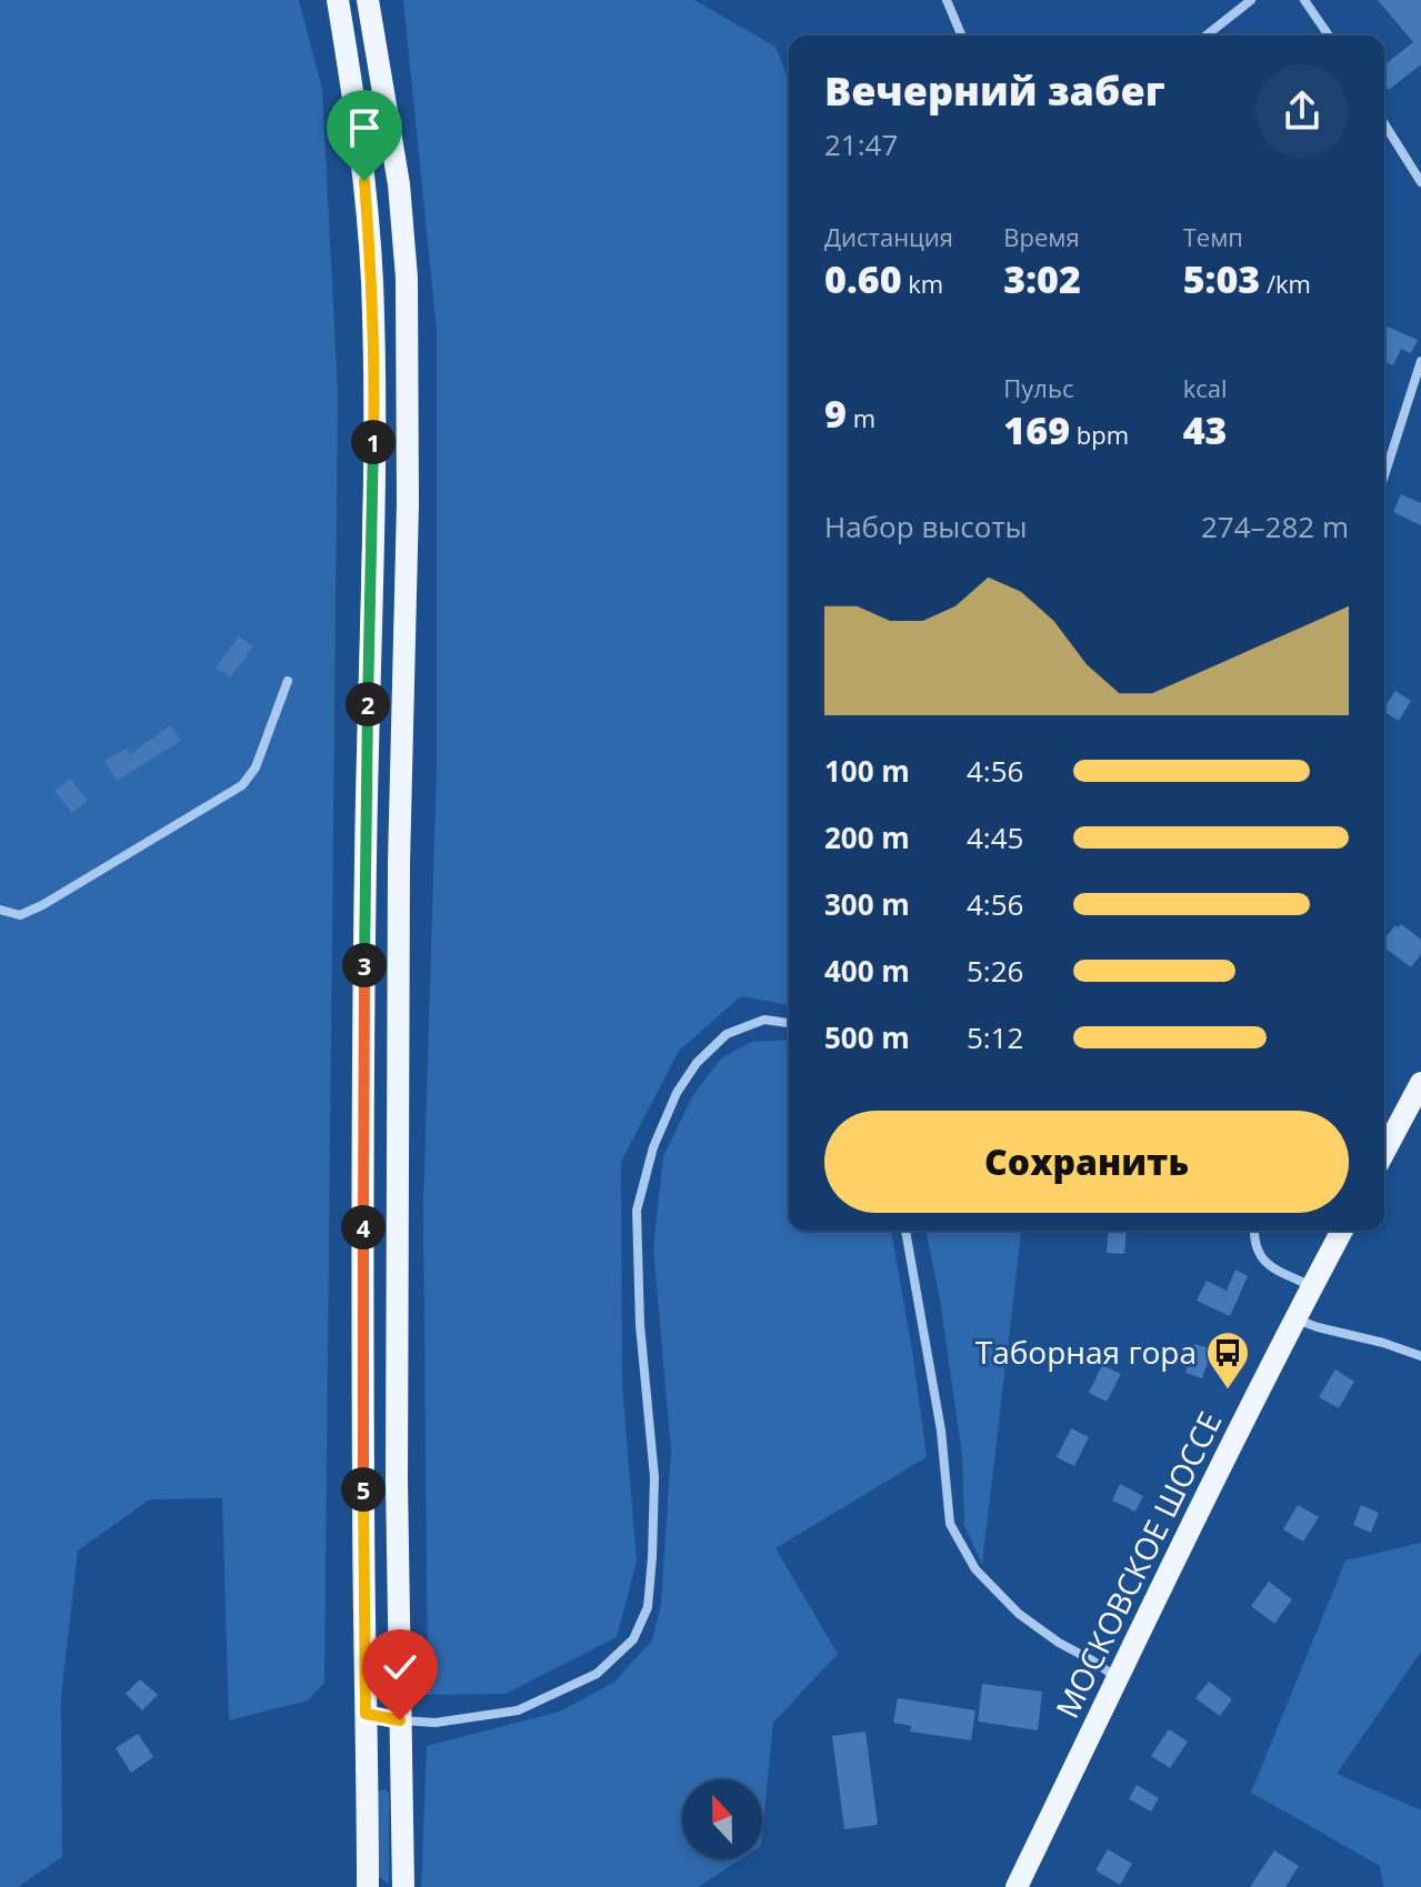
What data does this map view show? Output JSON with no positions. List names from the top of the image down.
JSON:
{
  "streets": {
    "main road": ["МОСКОВСКОЕ ШОССЕ"]
  },
  "places": {
    "bus stop": ["Таборная гора"]
  },
  "north": "top",
  "page": {
    "heading": ["Вечерний забег", "21:47"],
    "stats": [
      ["Дистанция", "0.60 km"],
      ["Время", "3:02"],
      ["Темп", "5:03 /km"],
      ["9 m"],
      ["Пульс", "169 bpm"],
      ["kcal", "43"]
    ],
    "pins": [
      "1",
      "2",
      "3",
      "4",
      "5"
    ],
    "chart": ["Набор высоты", "274–282 m"],
    "list": [
      {
        "name": "100 m",
        "note": "4:56"
      },
      {
        "name": "200 m",
        "note": "4:45"
      },
      {
        "name": "300 m",
        "note": "4:56"
      },
      {
        "name": "400 m",
        "note": "5:26"
      },
      {
        "name": "500 m",
        "note": "5:12"
      }
    ],
    "buttons": "Сохранить"
  }
}
